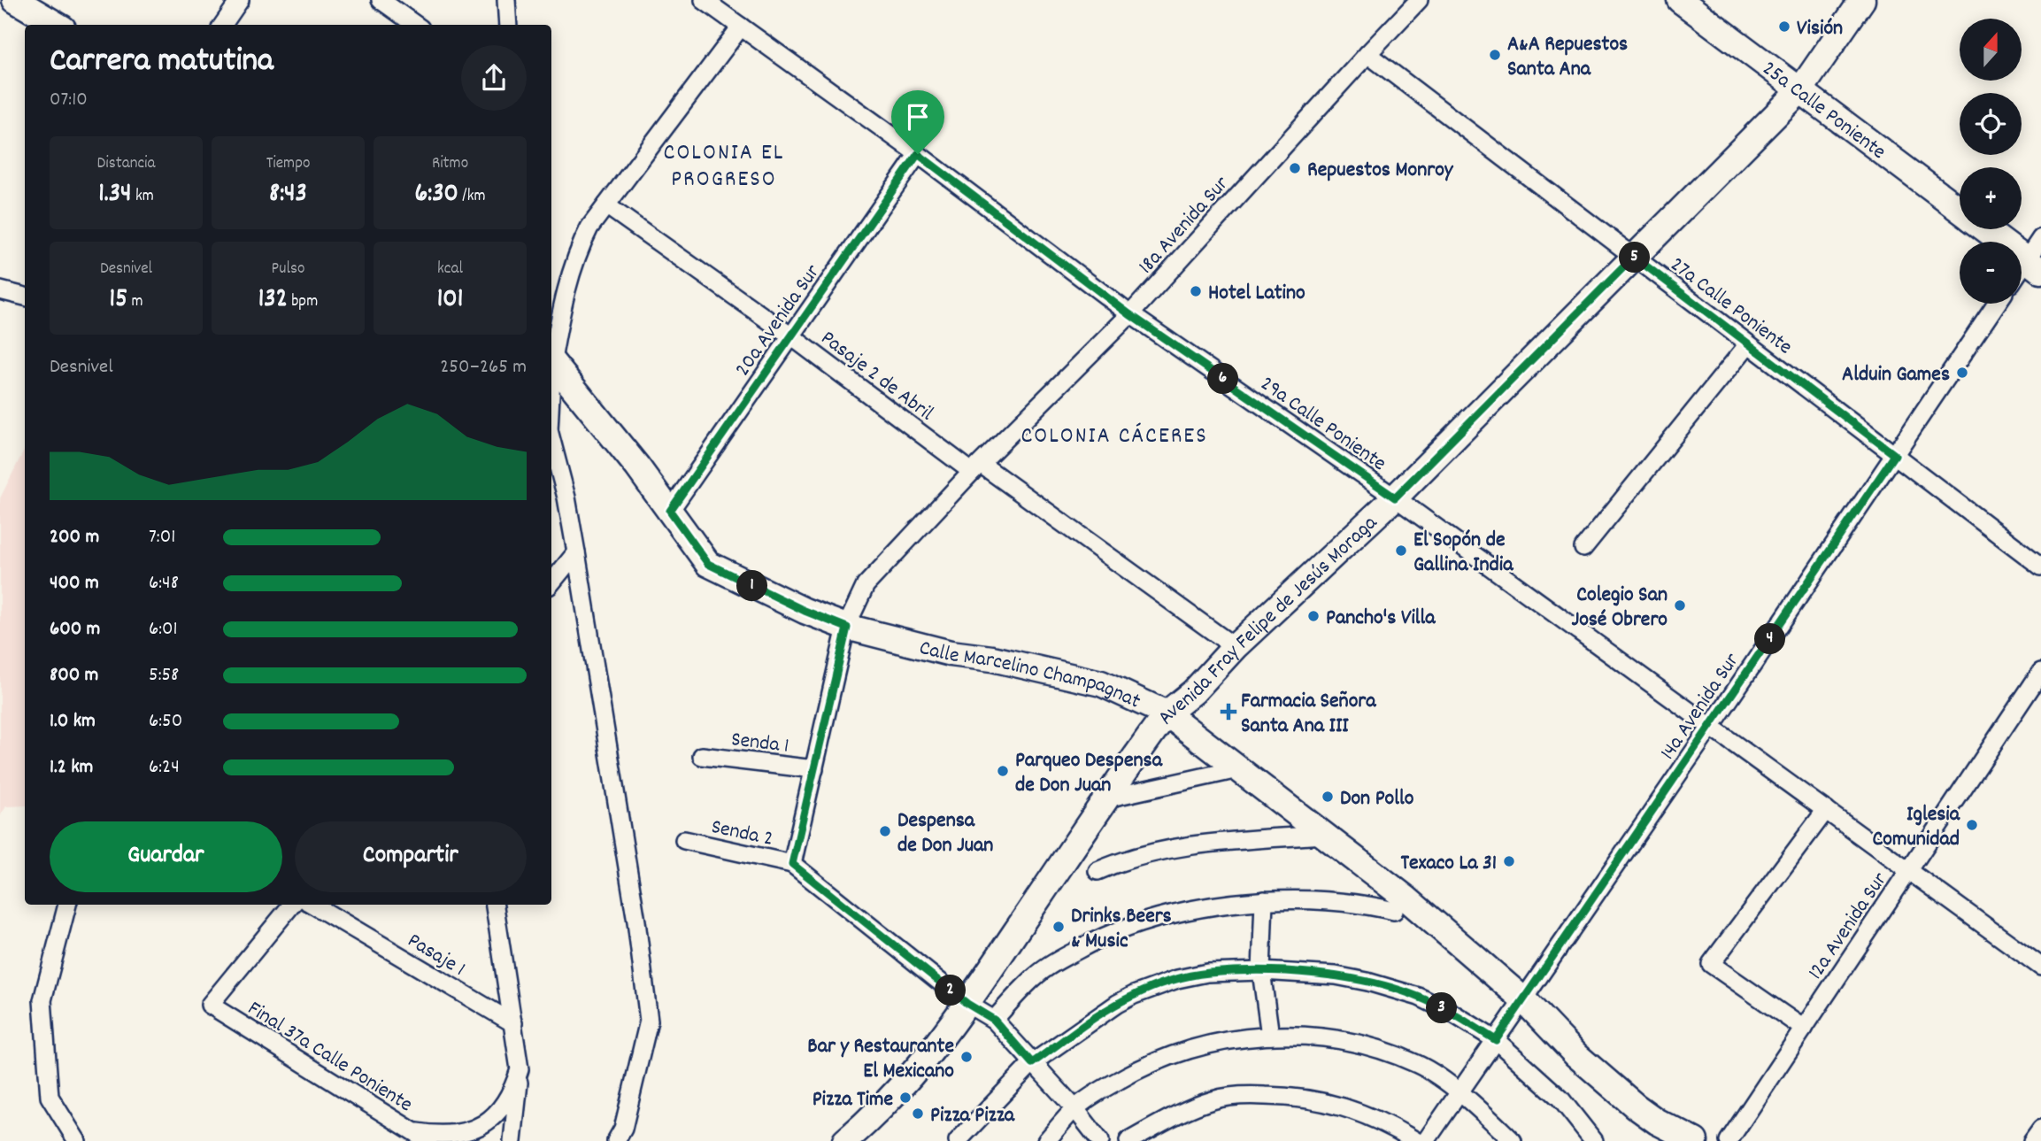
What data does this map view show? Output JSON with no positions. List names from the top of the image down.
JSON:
{
  "streets": {
    "street": [
      "25a Calle Poniente",
      "18a Avenida Sur",
      "27a Calle Poniente",
      "20a Avenida Sur",
      "Pasaje 2 de Abril",
      "29a Calle Poniente",
      "Avenida Fray Felipe de Jesús Moraga",
      "Calle Marcelino Champagnat",
      "14a Avenida Sur",
      "Senda 1",
      "Senda 2",
      "12a Avenida Sur",
      "Pasaje 1",
      "Final 37a Calle Poniente"
    ]
  },
  "crossings": [
    ["25a Calle Poniente", "Avenida Fray Felipe de Jesús Moraga"],
    ["18a Avenida Sur", "27a Calle Poniente"],
    ["18a Avenida Sur", "Pasaje 2 de Abril"],
    ["18a Avenida Sur", "29a Calle Poniente"],
    ["18a Avenida Sur", "Calle Marcelino Champagnat"],
    ["18a Avenida Sur", "Senda 1"],
    ["18a Avenida Sur", "Senda 2"],
    ["27a Calle Poniente", "Avenida Fray Felipe de Jesús Moraga"],
    ["27a Calle Poniente", "14a Avenida Sur"],
    ["20a Avenida Sur", "Pasaje 2 de Abril"],
    ["20a Avenida Sur", "29a Calle Poniente"],
    ["20a Avenida Sur", "Calle Marcelino Champagnat"],
    ["Pasaje 2 de Abril", "Avenida Fray Felipe de Jesús Moraga"],
    ["29a Calle Poniente", "Avenida Fray Felipe de Jesús Moraga"],
    ["29a Calle Poniente", "14a Avenida Sur"],
    ["29a Calle Poniente", "12a Avenida Sur"],
    ["Avenida Fray Felipe de Jesús Moraga", "Calle Marcelino Champagnat"],
    ["Calle Marcelino Champagnat", "14a Avenida Sur"]
  ],
  "districts": ["COLONIA EL PROGRESO", "COLONIA CÁCERES"],
  "places": {
    "other": [
      "Visión",
      "A&A Repuestos Santa Ana",
      "Repuestos Monroy",
      "Hotel Latino",
      "Alduin Games",
      "El Sopón de Gallina India",
      "Colegio San José Obrero",
      "Pancho's Villa",
      "Parqueo Despensa de Don Juan",
      "Don Pollo",
      "Iglesia Comunidad",
      "Despensa de Don Juan",
      "Texaco La 31",
      "Drinks Beers & Music",
      "Bar y Restaurante El Mexicano",
      "Pizza Time",
      "Pizza Pizza"
    ],
    "health": ["Farmacia Señora Santa Ana III"]
  },
  "north": "top",
  "page": {
    "map_buttons": ["+", "−"],
    "heading": ["Carrera matutina", "07:10"],
    "stats": [
      ["Distancia", "1.34 km"],
      ["Tiempo", "8:43"],
      ["Ritmo", "6:30 /km"],
      ["Desnivel", "15 m"],
      ["Pulso", "132 bpm"],
      ["kcal", "101"]
    ],
    "pins": [
      "5",
      "6",
      "1",
      "4",
      "2",
      "3"
    ],
    "chart": ["Desnivel", "250–265 m"],
    "list": [
      {
        "name": "200 m",
        "note": "7:01"
      },
      {
        "name": "400 m",
        "note": "6:48"
      },
      {
        "name": "600 m",
        "note": "6:01"
      },
      {
        "name": "800 m",
        "note": "5:58"
      },
      {
        "name": "1.0 km",
        "note": "6:50"
      },
      {
        "name": "1.2 km",
        "note": "6:24"
      }
    ],
    "buttons": ["Guardar", "Compartir"]
  }
}
